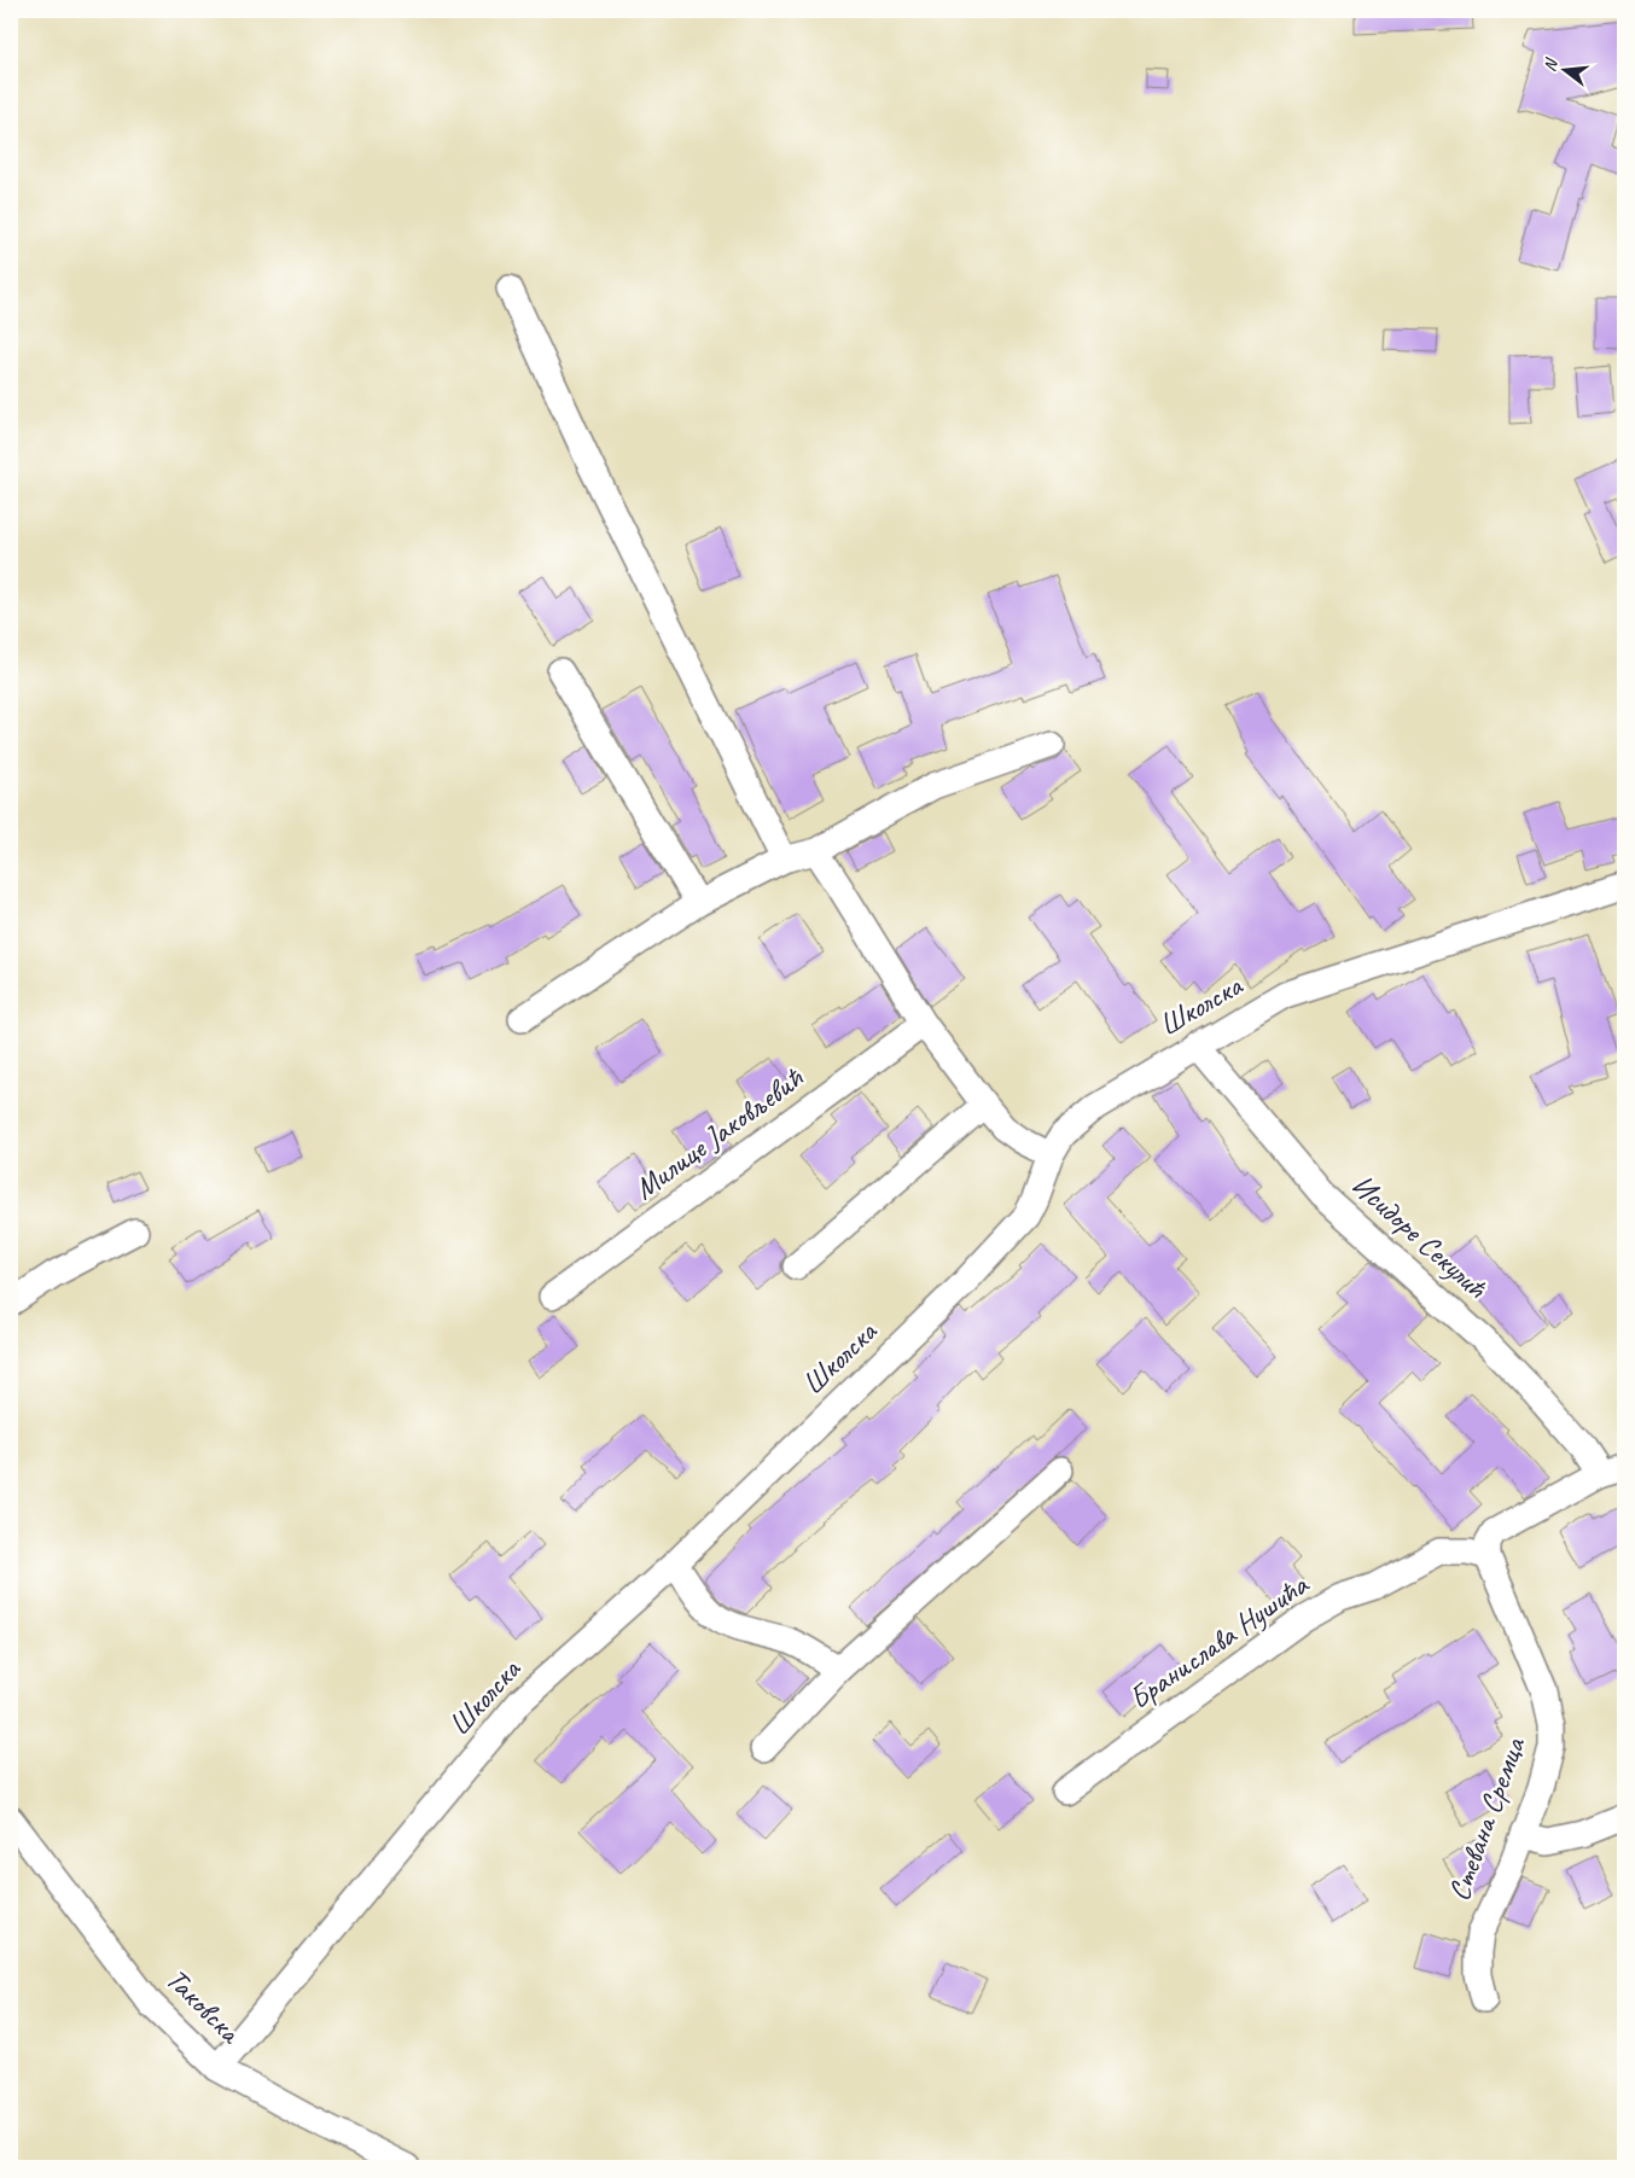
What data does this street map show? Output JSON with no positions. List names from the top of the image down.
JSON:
{
  "streets": {
    "street": [
      "Школска",
      "Милице Јаковљевић",
      "Исидоре Секулић",
      "Бранислава Нушића",
      "Стевана Сремца",
      "Таковска"
    ]
  },
  "crossings": [
    ["Школска", "Исидоре Секулић"],
    ["Школска", "Таковска"],
    ["Бранислава Нушића", "Стевана Сремца"]
  ],
  "north": "left"
}
